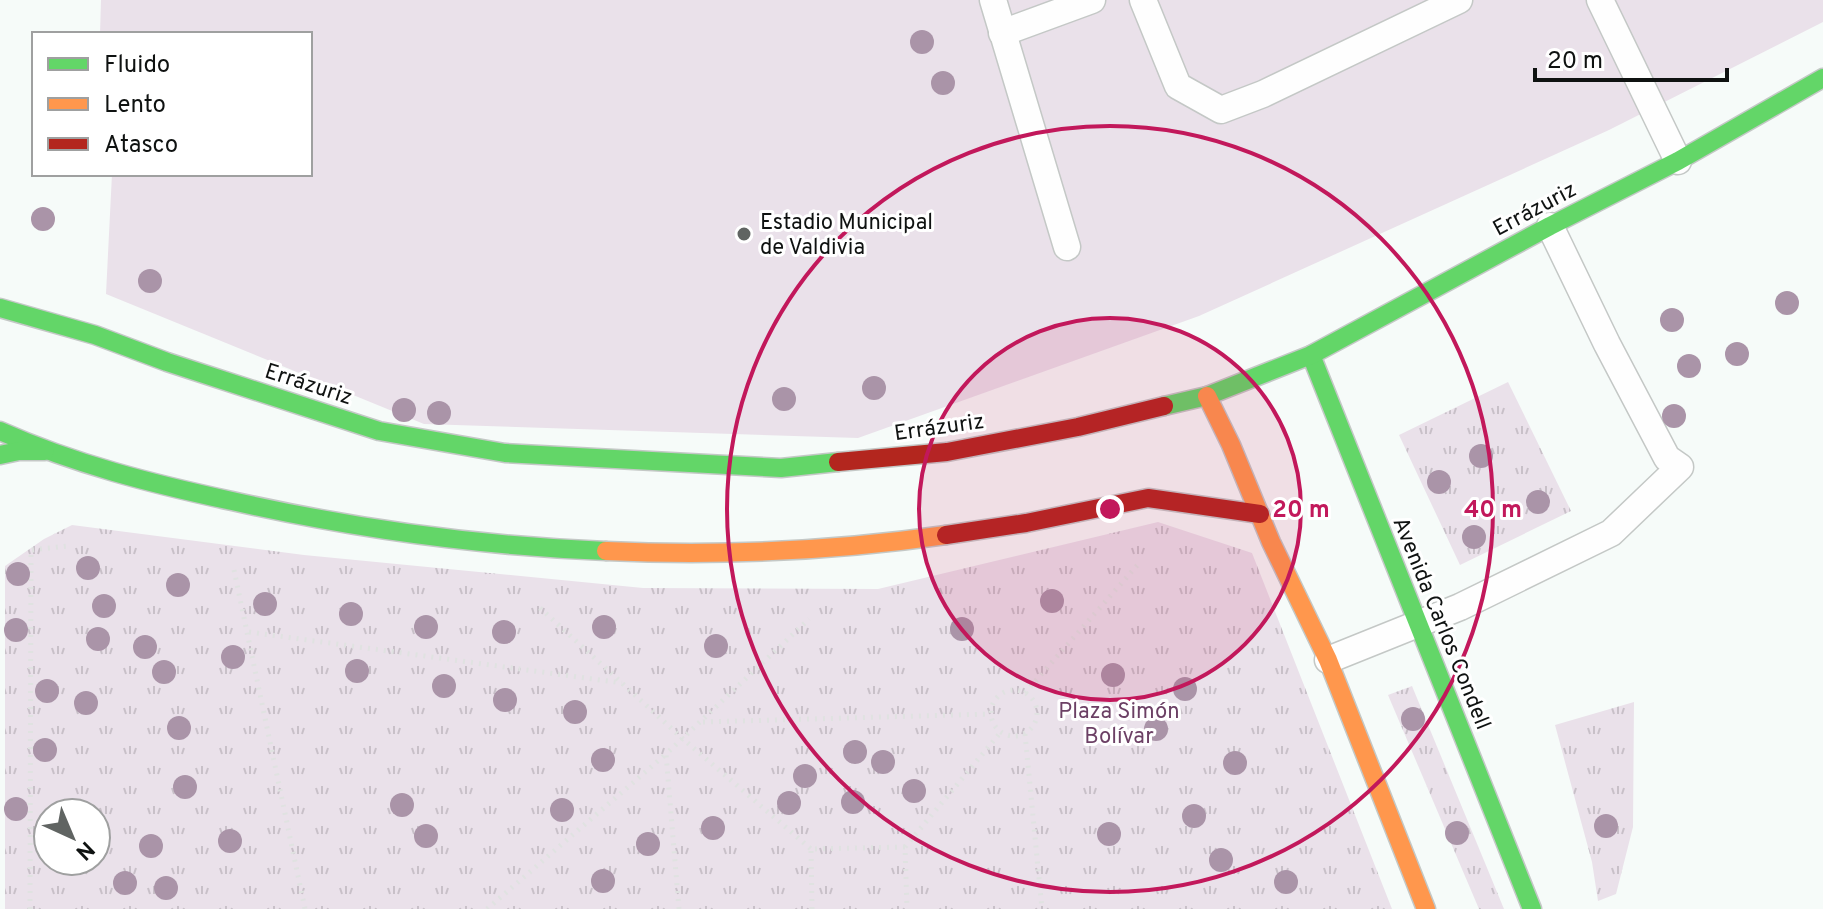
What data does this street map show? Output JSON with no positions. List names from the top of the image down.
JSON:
{
  "streets": {
    "main road": ["Errázuriz", "Avenida Carlos Condell"]
  },
  "crossings": [
    ["Errázuriz", "Avenida Carlos Condell"]
  ],
  "parks": ["Plaza Simón Bolívar"],
  "places": ["Estadio Municipal de Valdivia"],
  "legend": ["Fluido", "Lento", "Atasco"],
  "scale_bar": "20 m",
  "north": "bottom right",
  "rings": ["20 m", "40 m"]
}
